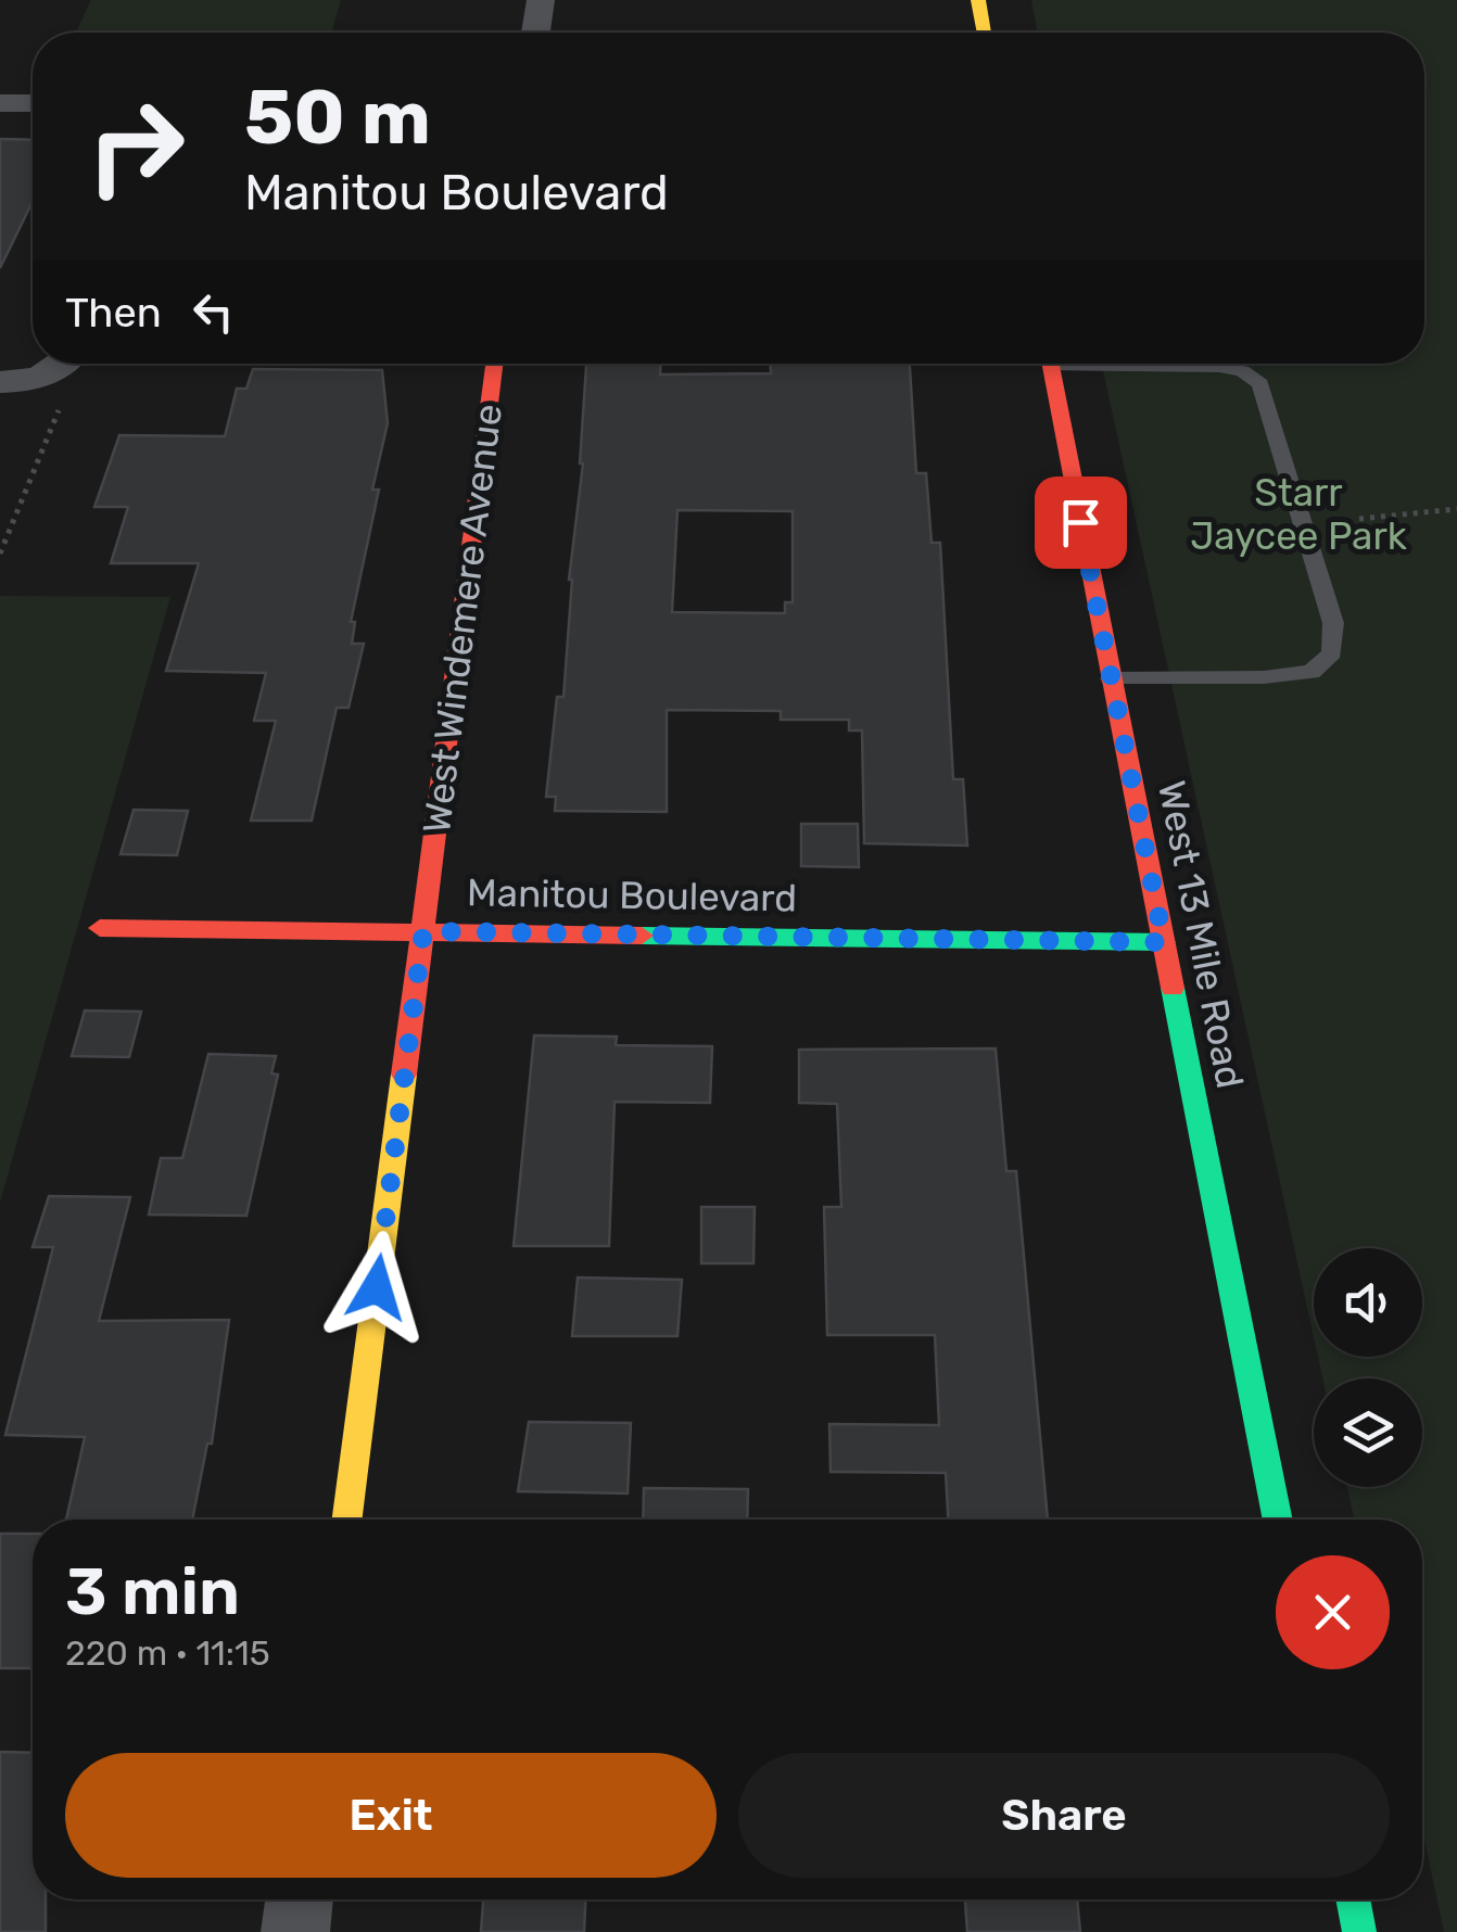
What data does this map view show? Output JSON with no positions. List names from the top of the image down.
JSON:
{
  "streets": {
    "street": ["West Windemere Avenue", "Manitou Boulevard", "West 13 Mile Road"]
  },
  "crossings": [
    ["West Windemere Avenue", "Manitou Boulevard"],
    ["Manitou Boulevard", "West 13 Mile Road"]
  ],
  "parks": ["Starr Jaycee Park"],
  "page": {
    "turn": ["50 m", "Manitou Boulevard"],
    "then": "Then",
    "heading": ["3 min", "220 m · 11:15"],
    "buttons": ["Exit", "Share"]
  }
}
